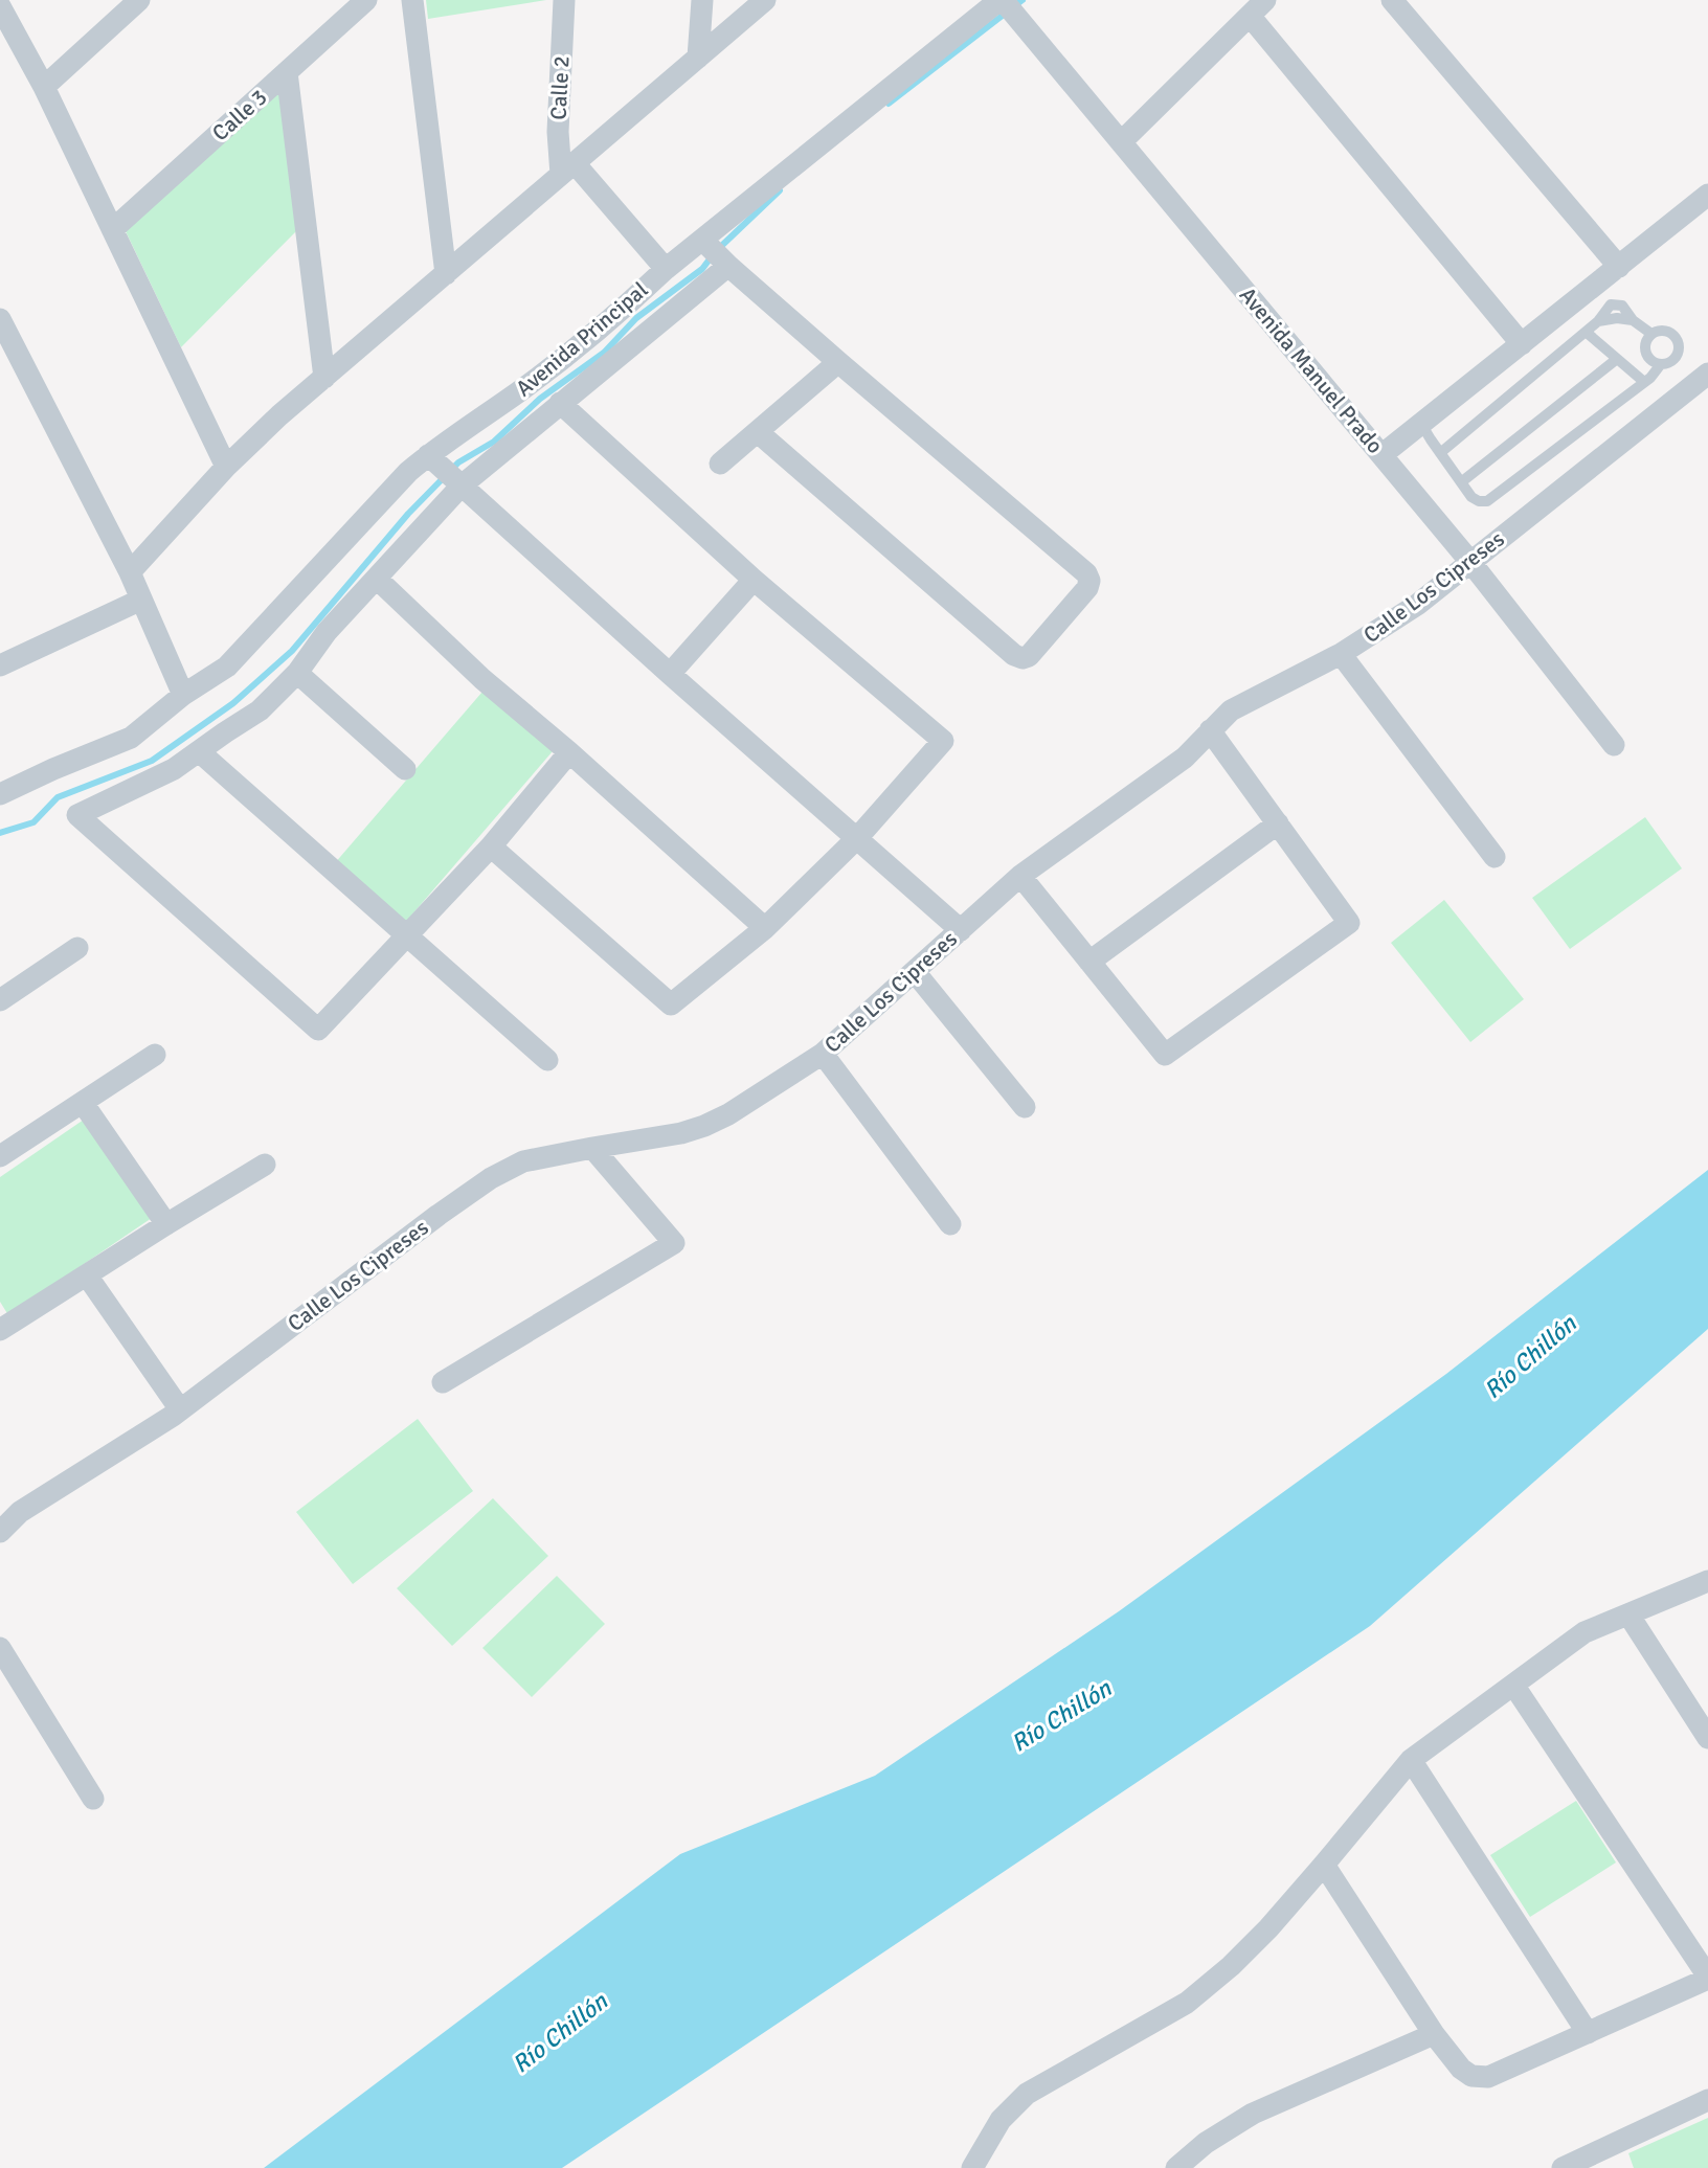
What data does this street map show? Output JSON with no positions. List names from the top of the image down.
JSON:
{
  "streets": {
    "street": [
      "Calle 2",
      "Calle 3",
      "Avenida Principal",
      "Avenida Manuel Prado",
      "Calle Los Cipreses"
    ]
  },
  "crossings": [
    ["Avenida Principal", "Avenida Manuel Prado"],
    ["Avenida Manuel Prado", "Calle Los Cipreses"]
  ],
  "water": ["Río Chillón"]
}
